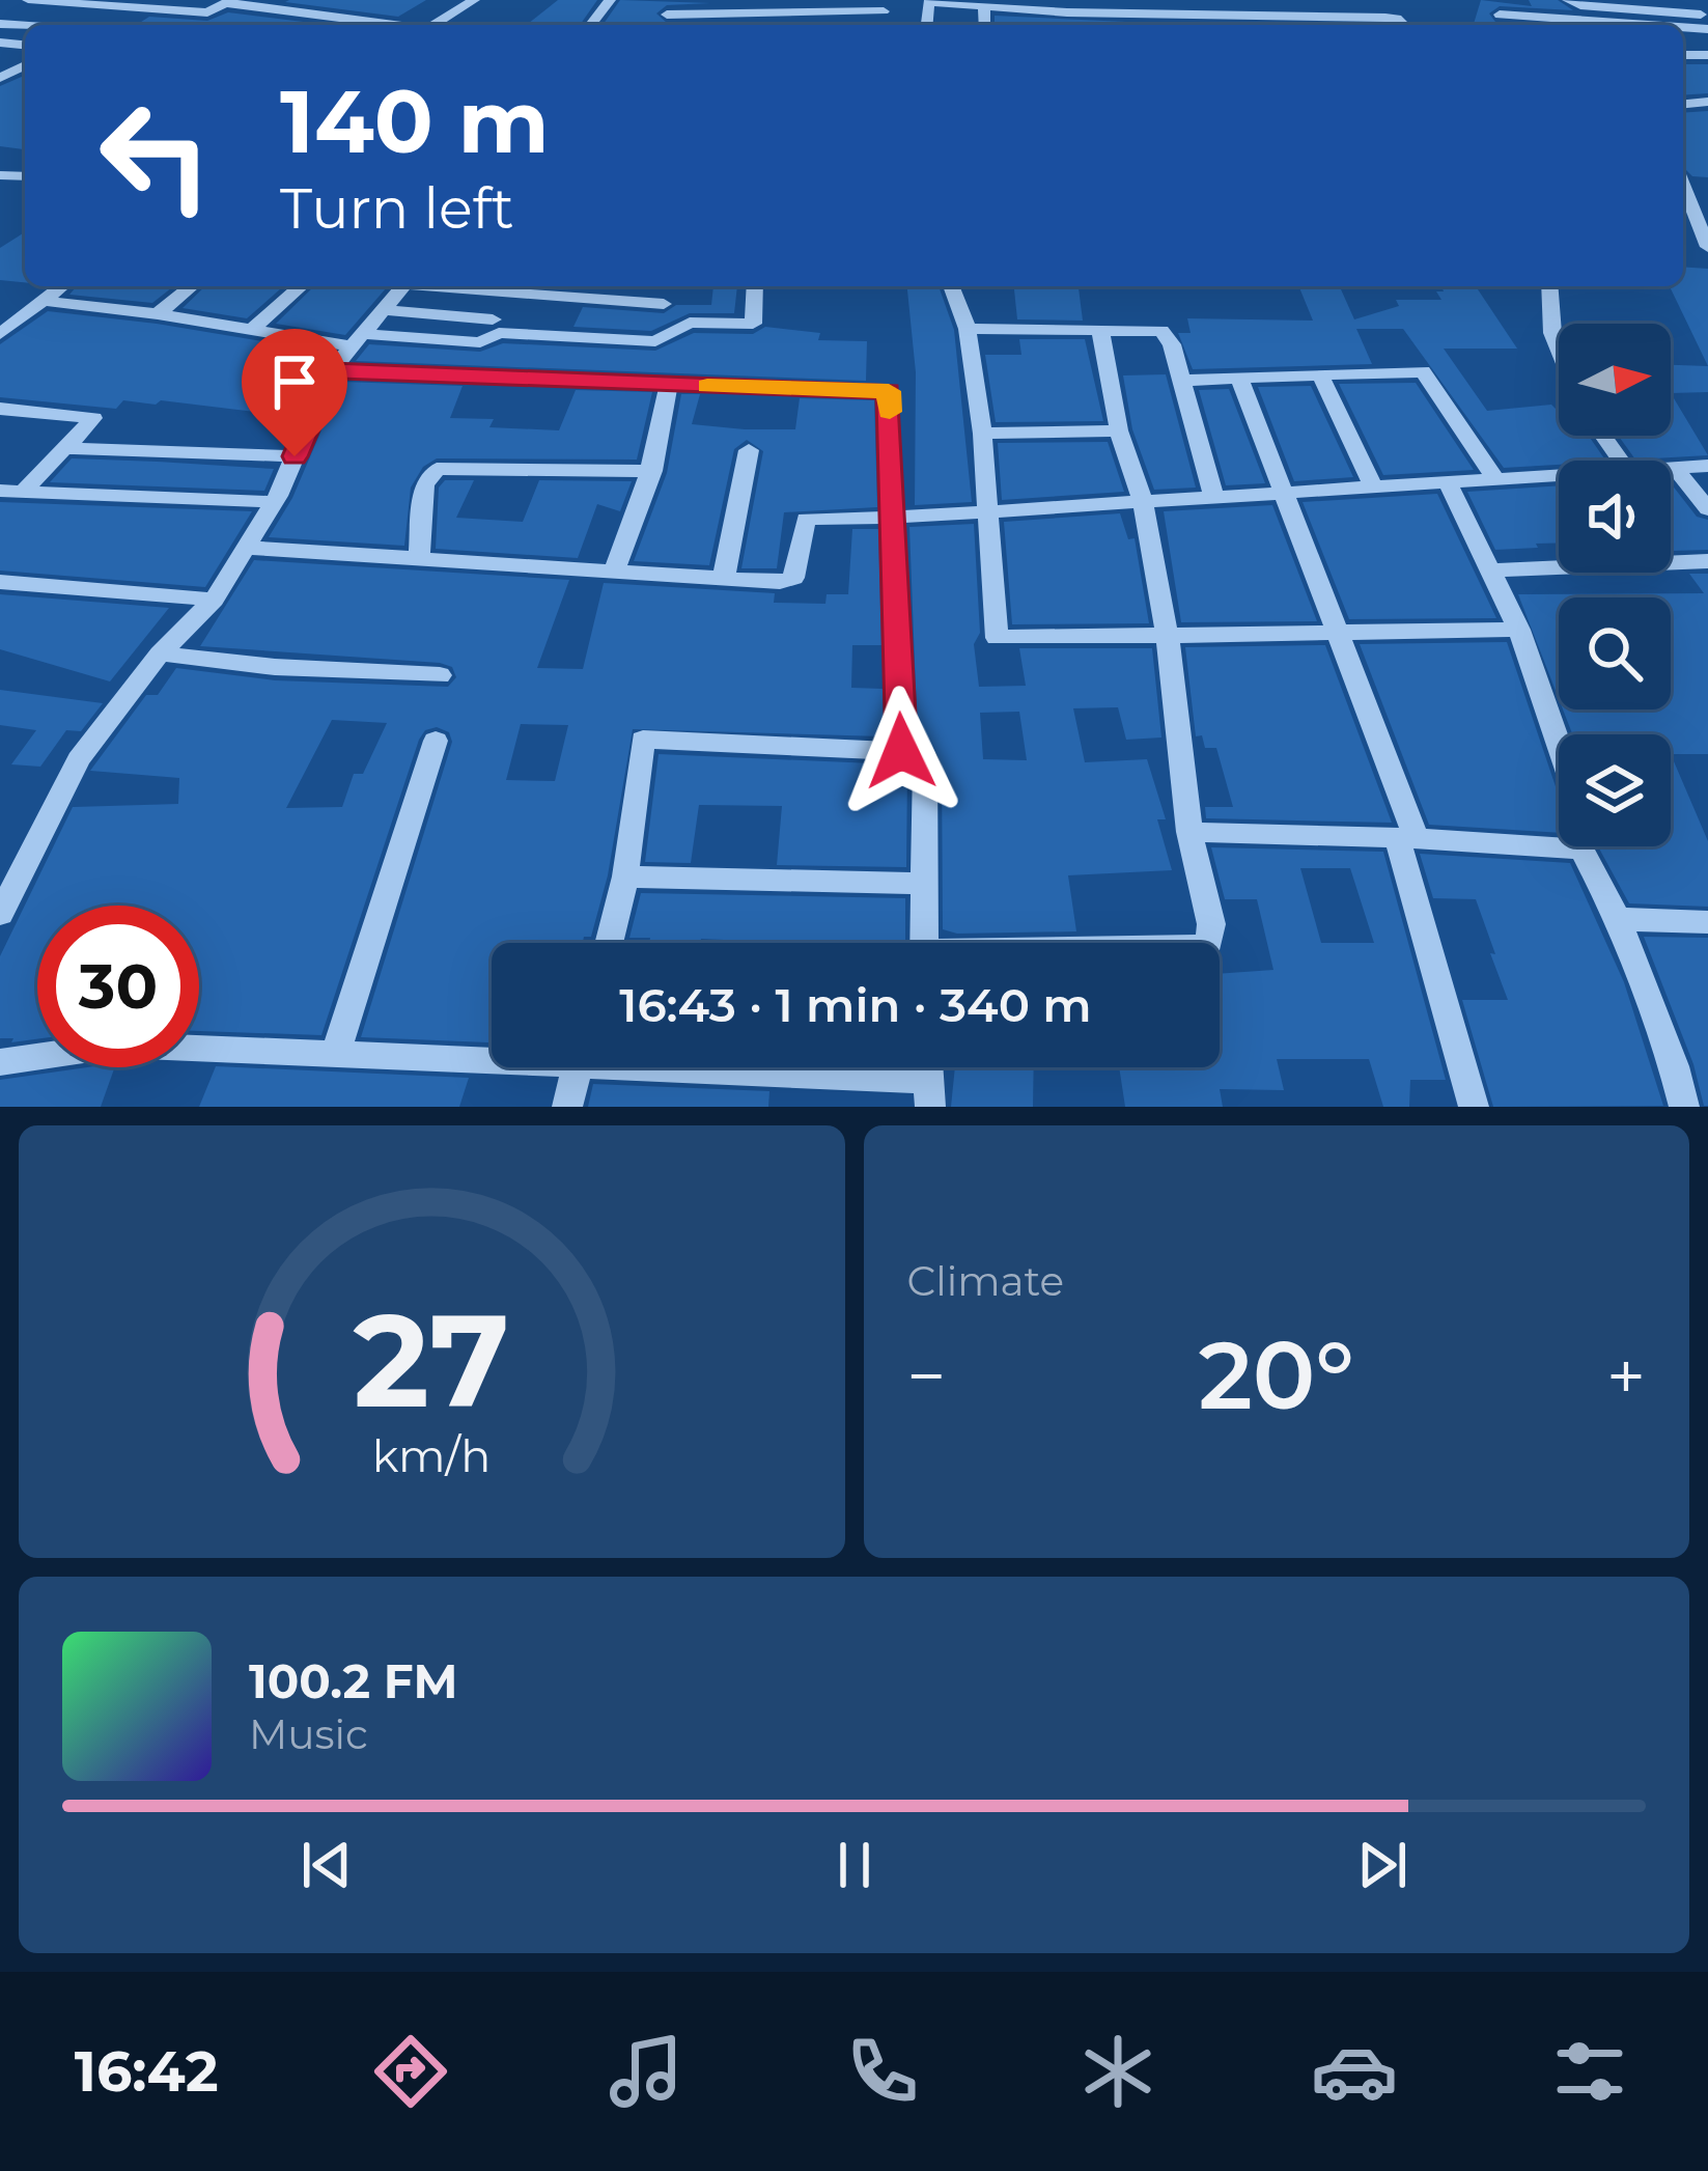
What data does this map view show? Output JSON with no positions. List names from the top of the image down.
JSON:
{
  "north": "right",
  "page": {
    "turn": ["140 m", "Turn left"],
    "limit": "30",
    "trip": "16:43 · 1 min · 340 m",
    "tile": "Climate",
    "heat": ["−", "20°", "+"],
    "song": ["100.2 FM", "Music"],
    "tabs": "16:42",
    "gauge": ["27", "km/h"]
  }
}
